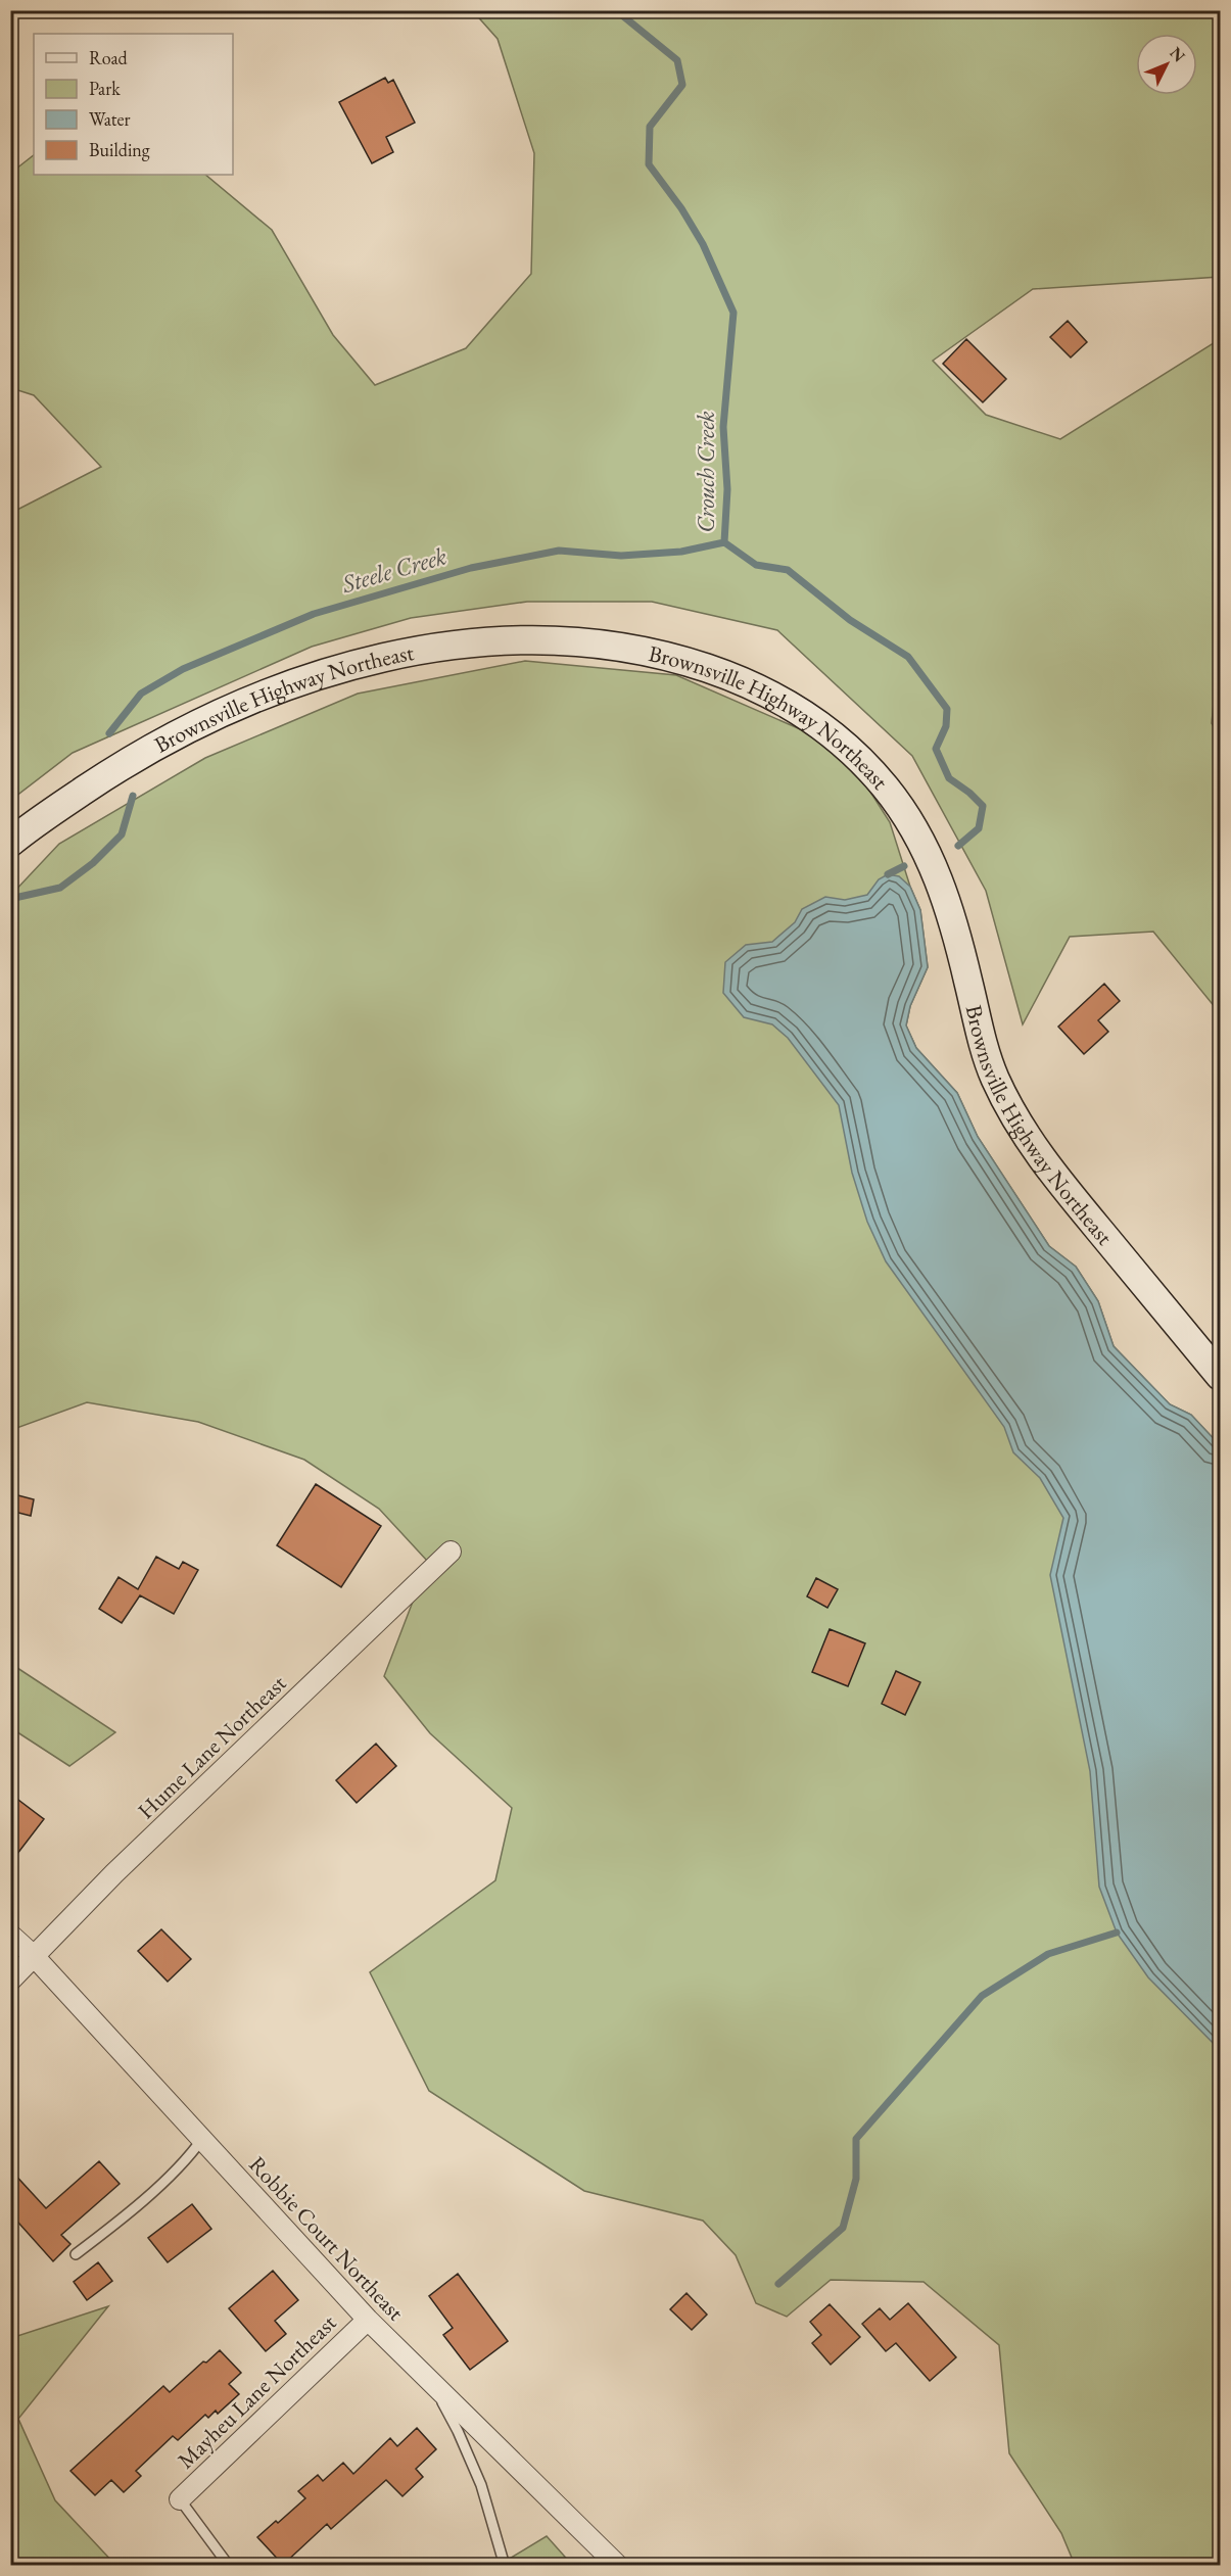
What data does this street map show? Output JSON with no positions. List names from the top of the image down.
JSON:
{
  "streets": {
    "main road": ["Brownsville Highway Northeast"],
    "street": ["Hume Lane Northeast", "Robbie Court Northeast", "Mayheu Lane Northeast"]
  },
  "crossings": [
    ["Hume Lane Northeast", "Robbie Court Northeast"],
    ["Robbie Court Northeast", "Mayheu Lane Northeast"]
  ],
  "water": ["Crouch Creek", "Steele Creek"],
  "legend": [
    "Road",
    "Park",
    "Water",
    "Building"
  ],
  "north": "top right"
}
